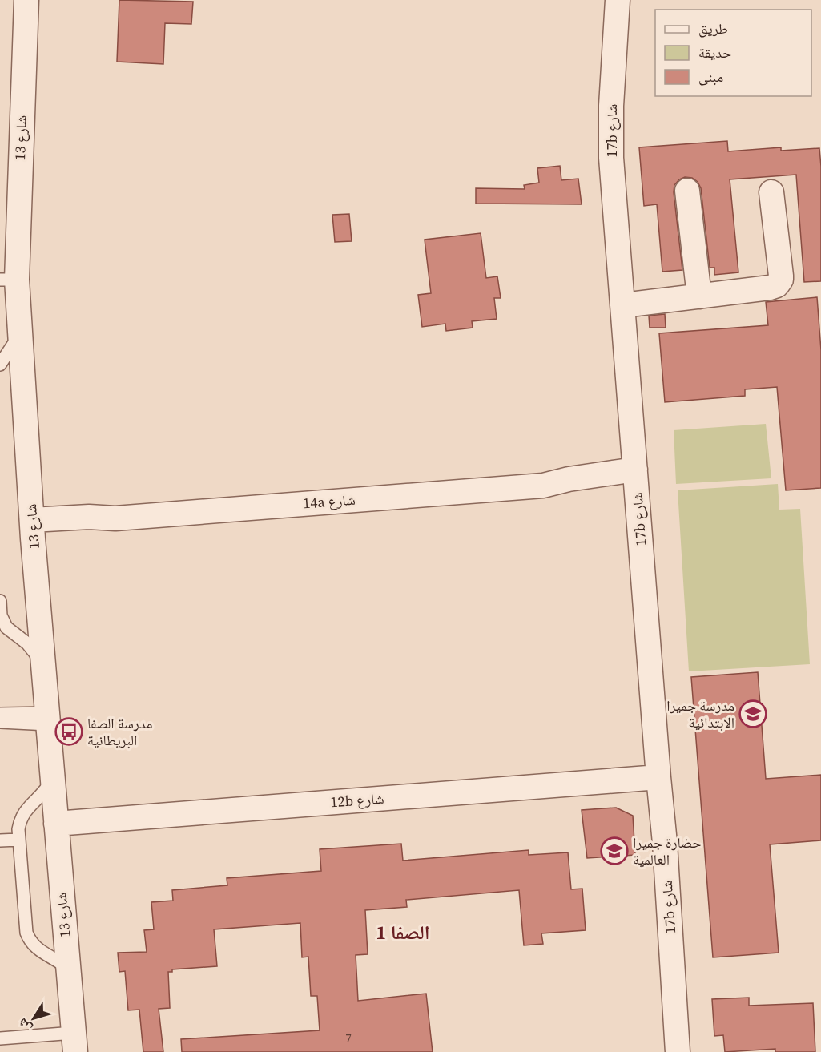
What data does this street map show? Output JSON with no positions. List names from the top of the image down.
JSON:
{
  "streets": {
    "street": [
      "17b شارع",
      "شارع 13",
      "14a شارع",
      "12b شارع"
    ]
  },
  "crossings": [
    ["17b شارع", "14a شارع"],
    ["17b شارع", "12b شارع"],
    ["شارع 13", "14a شارع"],
    ["شارع 13", "12b شارع"]
  ],
  "districts": ["الصفا 1"],
  "places": {
    "school or university": ["مدرسة جميرا الابتدائية", "حضارة جميرا العالمية"],
    "bus stop": ["مدرسة الصفا البريطانية"]
  },
  "house_numbers": ["7"],
  "legend": ["طريق", "حديقة", "مبنى"],
  "north": "bottom left"
}
